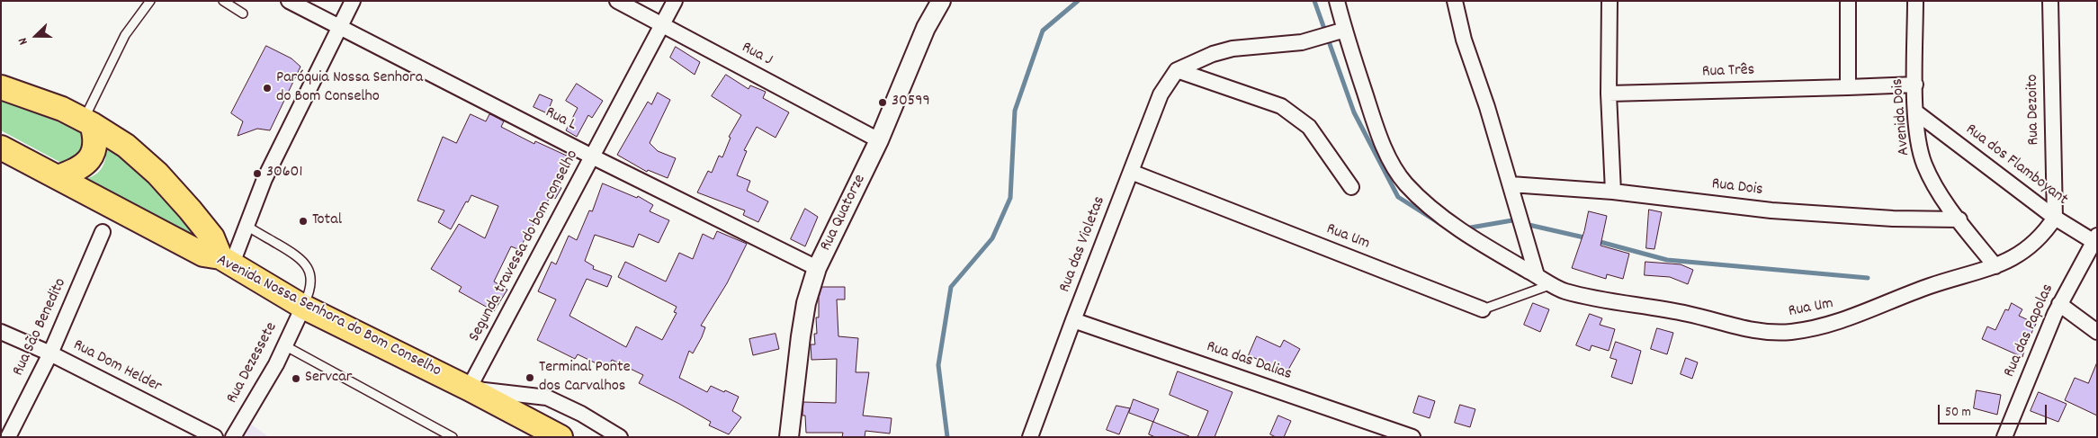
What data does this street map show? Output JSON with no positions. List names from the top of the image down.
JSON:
{
  "streets": {
    "main road": ["Avenida Nossa Senhora do Bom Conselho"],
    "street": [
      "Rua J",
      "Rua Três",
      "Rua Dezoito",
      "Avenida Dois",
      "Rua L",
      "Rua dos Flamboyant",
      "Rua Dois",
      "Rua Quatorze",
      "Rua Um",
      "Rua das Violetas",
      "Segunda travessa do bom conselho",
      "Rua São Benedito",
      "Rua das Papolas",
      "Rua das Dalias",
      "Rua Dezessete",
      "Rua Dom Helder"
    ]
  },
  "crossings": [
    ["Rua J", "Rua Quatorze"],
    ["Rua J", "Segunda travessa do bom conselho"],
    ["Rua Três", "Avenida Dois"],
    ["Rua Dezoito", "Rua dos Flamboyant"],
    ["Rua Dezoito", "Rua Um"],
    ["Avenida Dois", "Rua dos Flamboyant"],
    ["Avenida Dois", "Rua Dois"],
    ["Avenida Dois", "Rua Um"],
    ["Rua L", "Rua Quatorze"],
    ["Rua L", "Segunda travessa do bom conselho"],
    ["Rua dos Flamboyant", "Rua Um"],
    ["Rua dos Flamboyant", "Rua das Papolas"],
    ["Rua Um", "Rua das Violetas"],
    ["Rua das Violetas", "Rua das Dalias"],
    ["Segunda travessa do bom conselho", "Avenida Nossa Senhora do Bom Conselho"],
    ["Avenida Nossa Senhora do Bom Conselho", "Rua Dezessete"],
    ["Rua São Benedito", "Rua Dom Helder"]
  ],
  "places": [
    "Paróquia Nossa Senhora do Bom Conselho",
    "30599",
    "30601",
    "Total",
    "Terminal Ponte dos Carvalhos",
    "Servcar"
  ],
  "scale_bar": "50 m",
  "north": "left"
}
